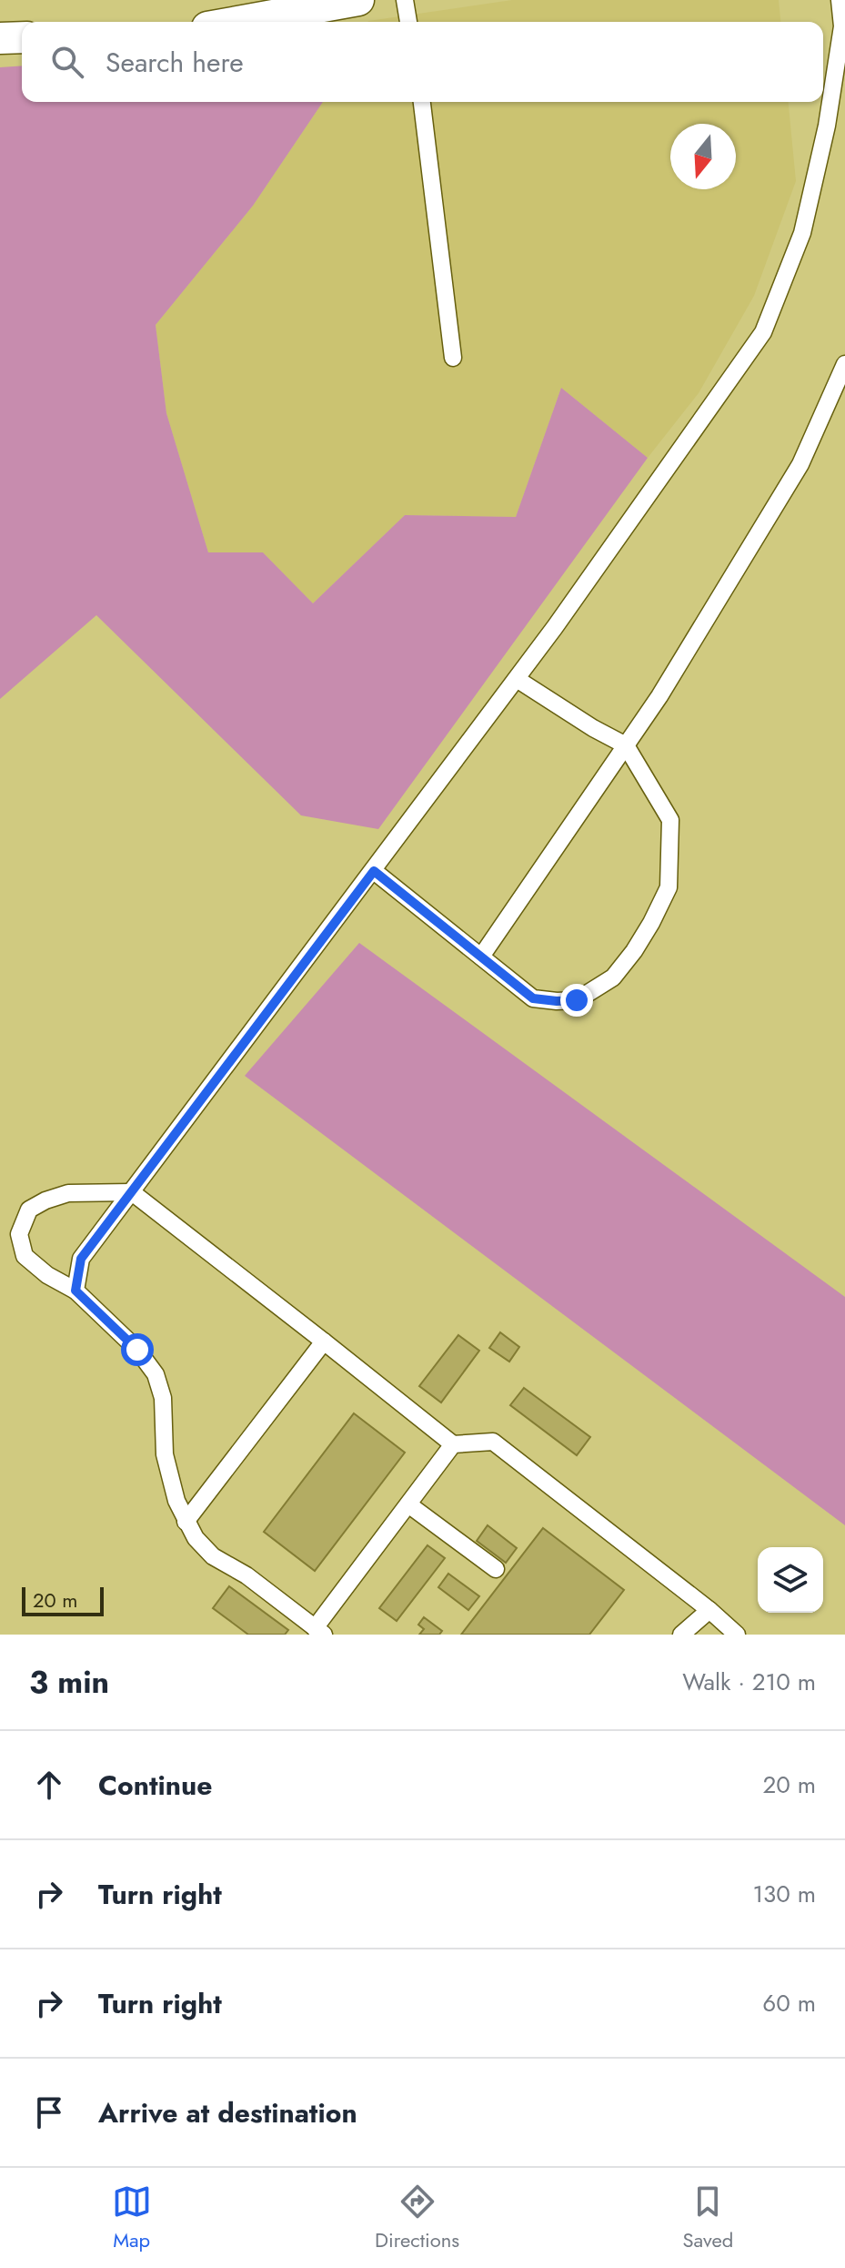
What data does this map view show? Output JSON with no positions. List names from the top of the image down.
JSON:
{
  "scale_bar": "20 m",
  "north": "bottom",
  "page": {
    "search": "Search here",
    "scale": "20 m",
    "heading": ["3 min", "Walk · 210 m"],
    "list": [
      ["Continue", "20 m"],
      ["Turn right", "130 m"],
      ["Turn right", "60 m"],
      "Arrive at destination"
    ],
    "nav": ["Map", "Directions", "Saved"]
  }
}
